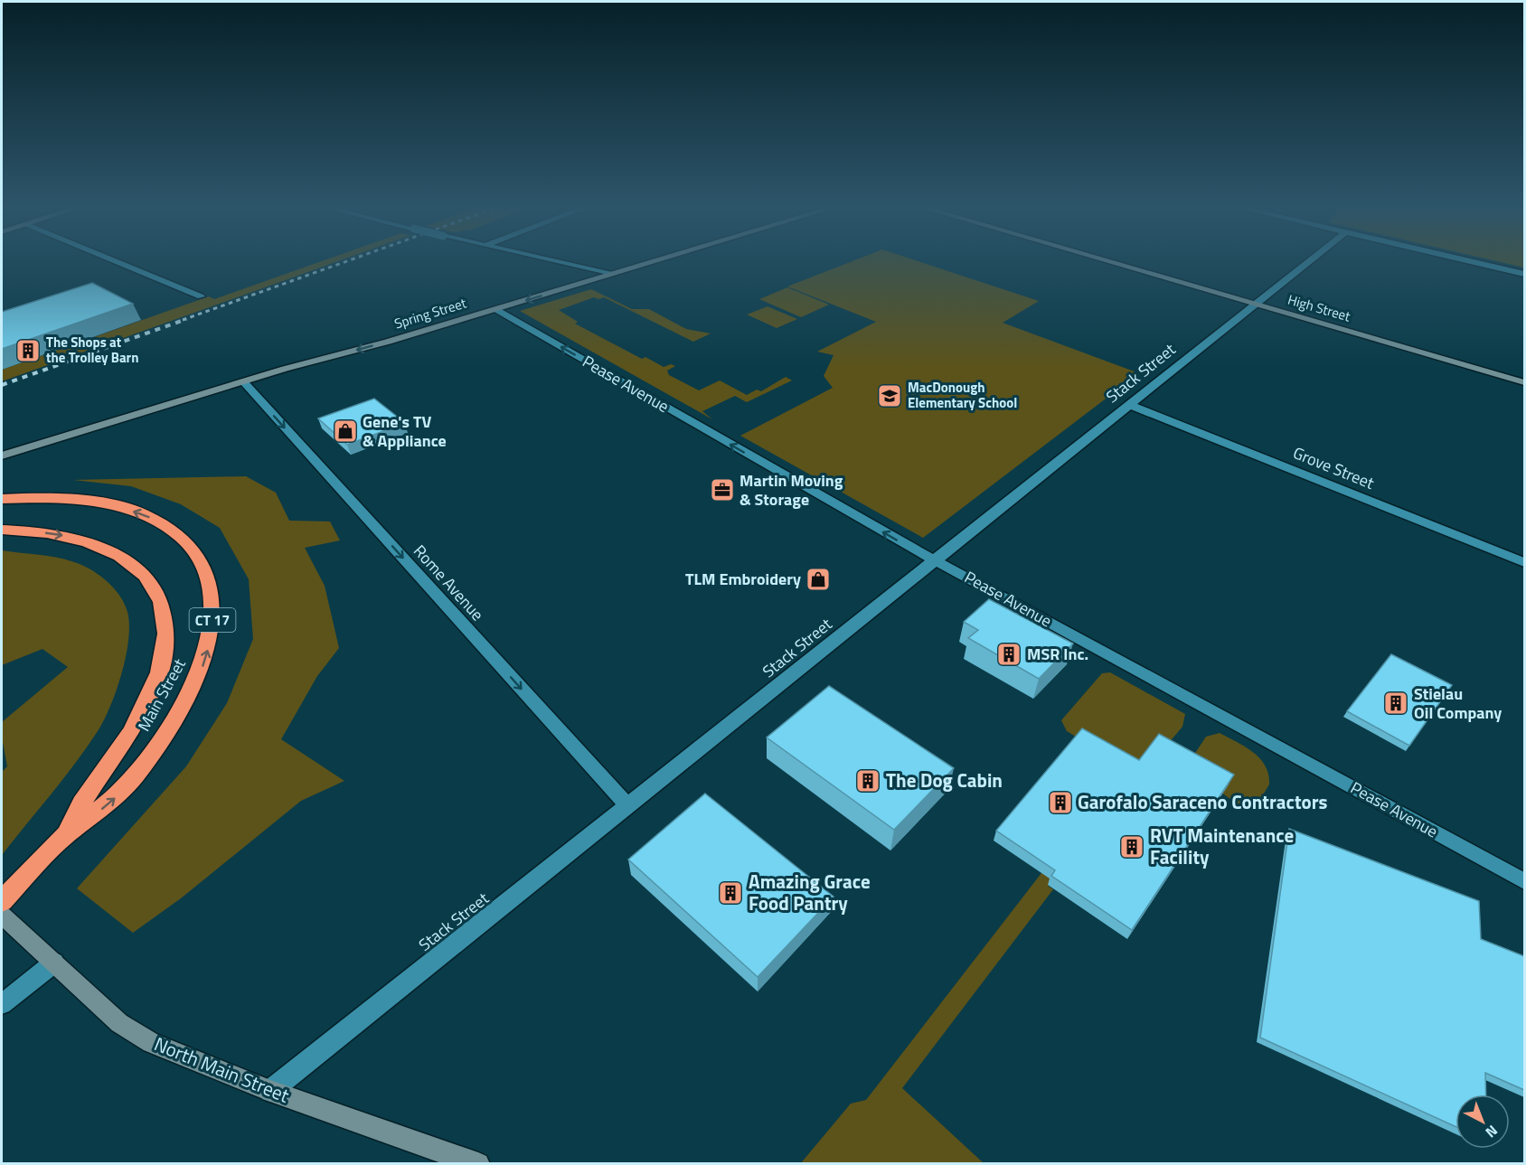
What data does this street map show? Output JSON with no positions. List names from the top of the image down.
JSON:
{
  "streets": {
    "highway": ["CT 17", "Main Street"],
    "street": [
      "High Street",
      "Spring Street",
      "Stack Street",
      "Pease Avenue",
      "Grove Street",
      "Rome Avenue",
      "North Main Street"
    ]
  },
  "crossings": [
    ["High Street", "Stack Street"],
    ["Spring Street", "Pease Avenue"],
    ["Spring Street", "Rome Avenue"],
    ["Stack Street", "Pease Avenue"],
    ["Stack Street", "Grove Street"],
    ["Stack Street", "Rome Avenue"],
    ["Stack Street", "North Main Street"]
  ],
  "one_way": ["Spring Street", "Pease Avenue", "Rome Avenue"],
  "places": {
    "building": [
      "The Shops at the Trolley Barn",
      "MSR Inc.",
      "Stielau Oil Company",
      "The Dog Cabin",
      "Garofalo Saraceno Contractors",
      "RVT Maintenance Facility",
      "Amazing Grace Food Pantry"
    ],
    "school or university": ["MacDonough Elementary School"],
    "shop": ["Gene's TV & Appliance", "TLM Embroidery"],
    "office": ["Martin Moving & Storage"]
  },
  "north": "bottom right"
}
